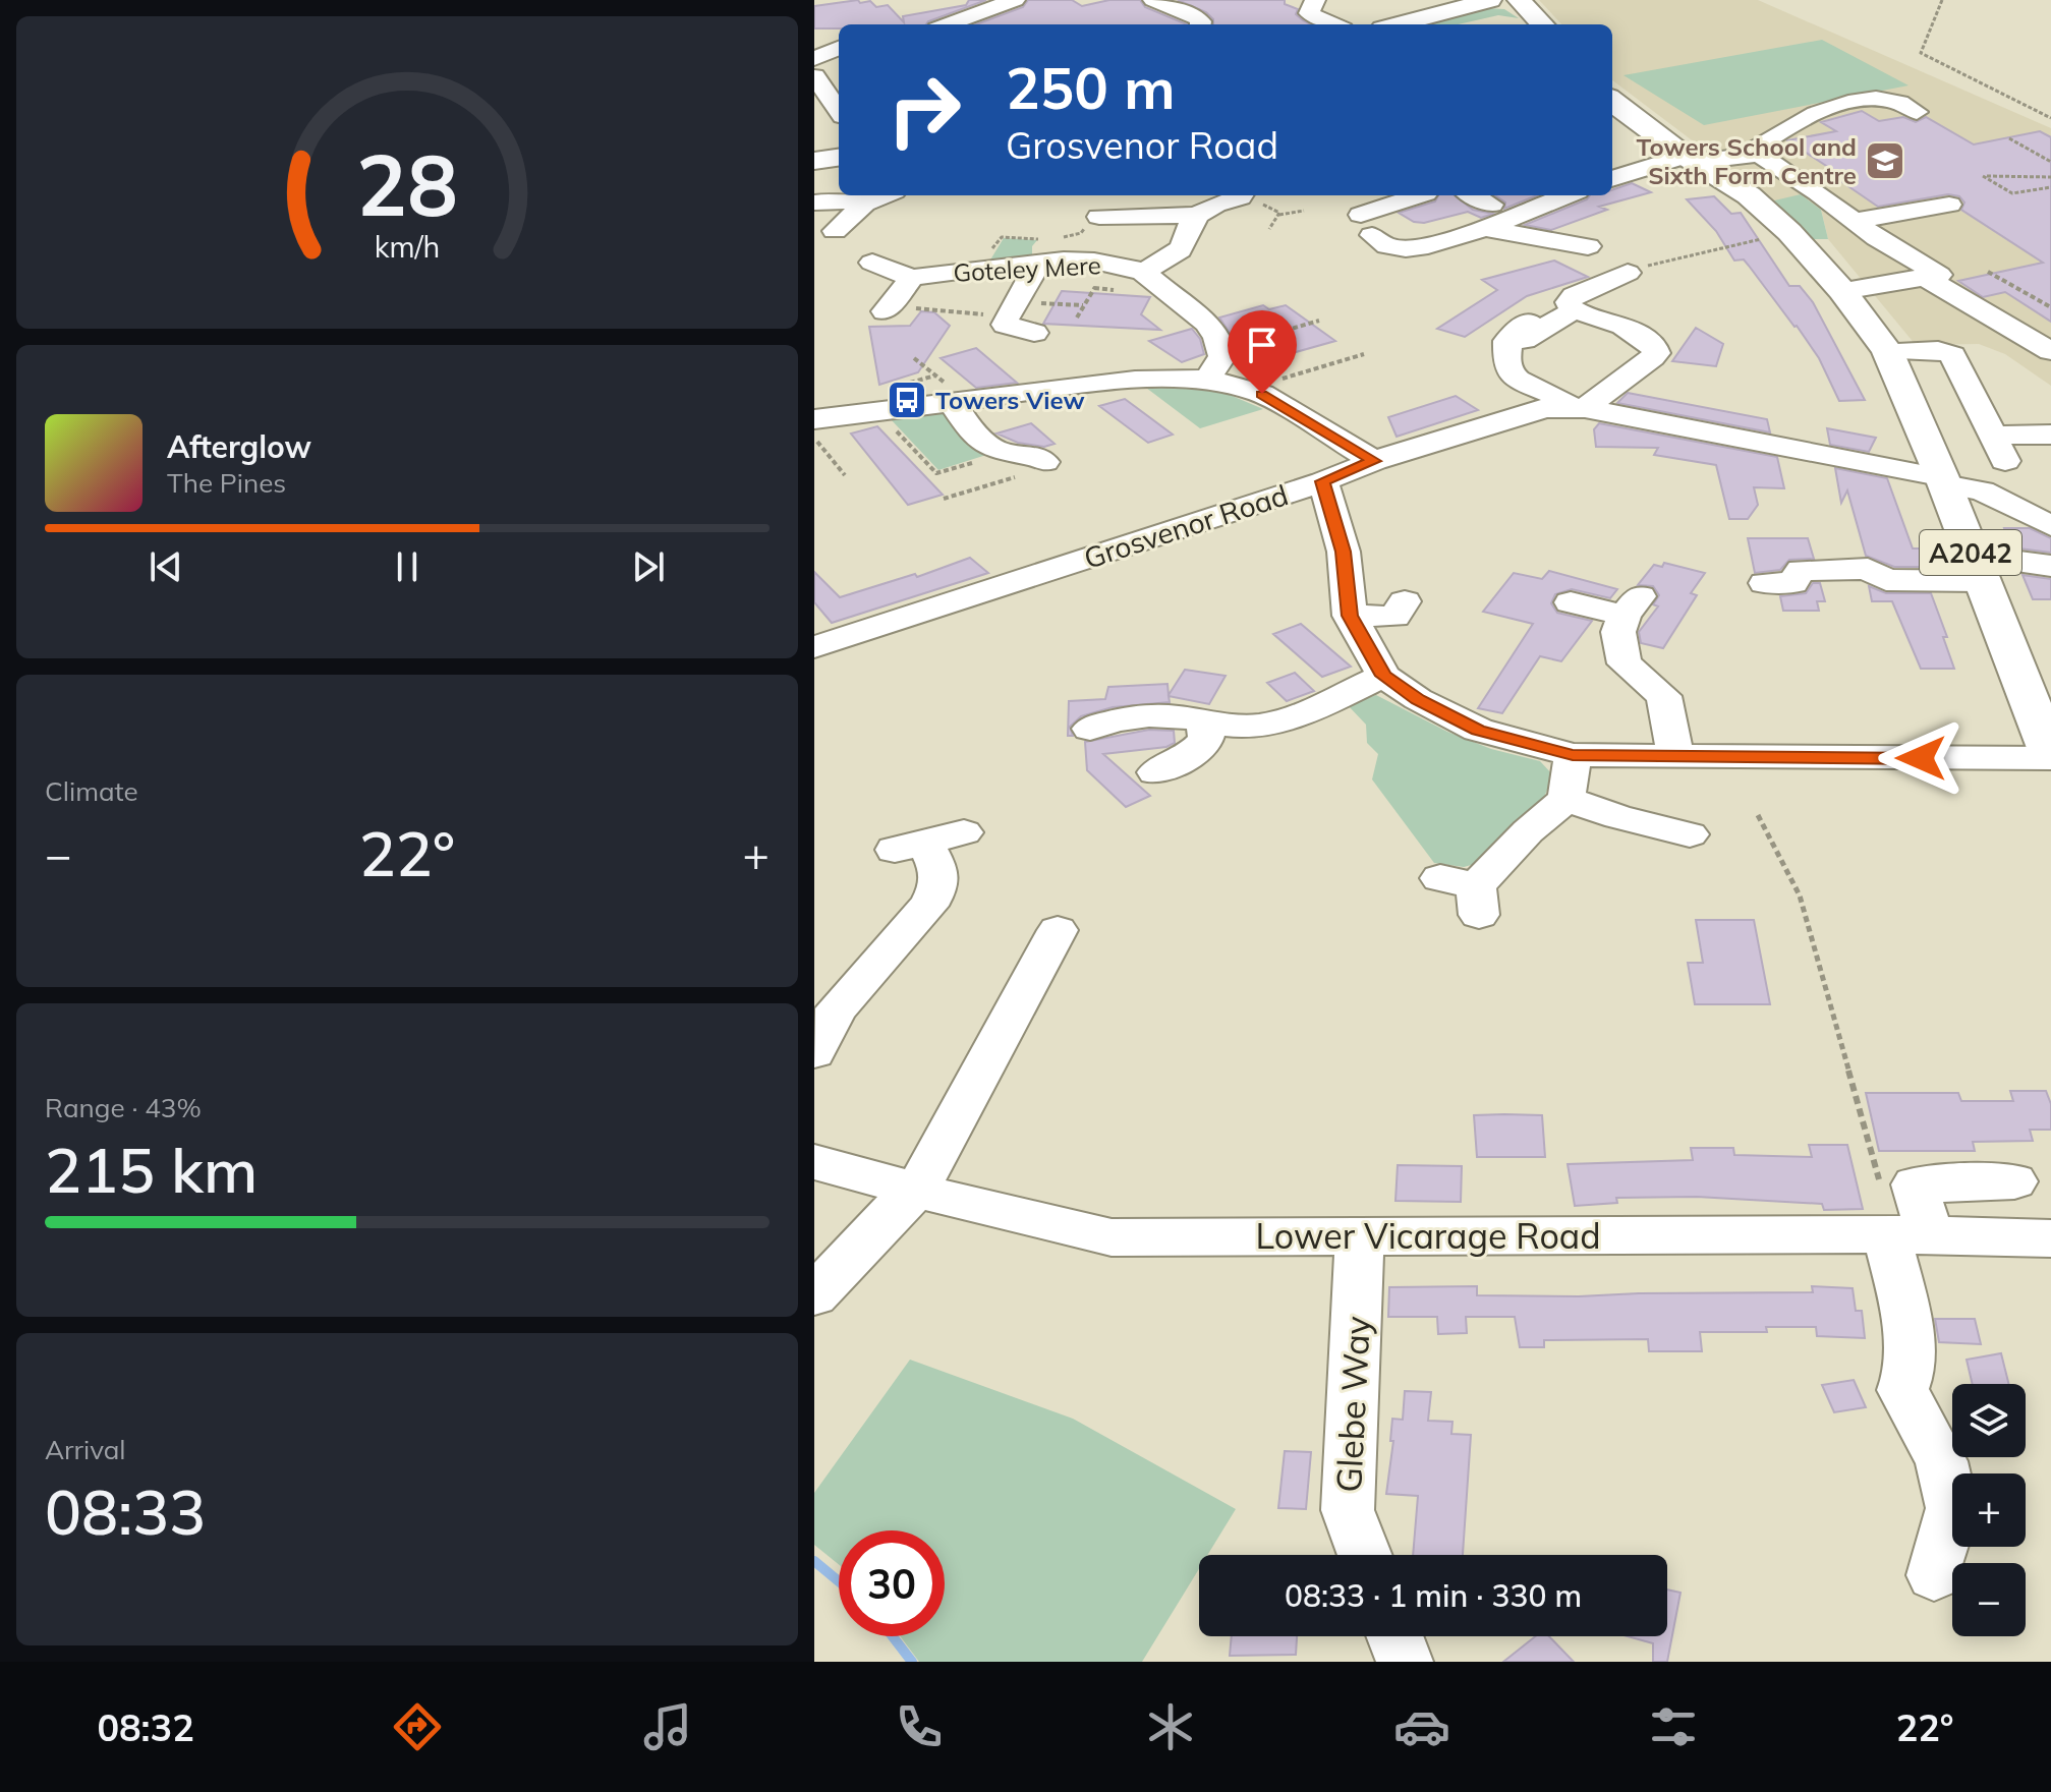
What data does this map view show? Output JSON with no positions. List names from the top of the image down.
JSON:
{
  "streets": {
    "main road": ["A2042"],
    "street": [
      "Goteley Mere",
      "Grosvenor Road",
      "Lower Vicarage Road",
      "Glebe Way"
    ]
  },
  "crossings": [
    ["Grosvenor Road", "A2042"],
    ["Lower Vicarage Road", "Glebe Way"]
  ],
  "places": {
    "school or university": ["Towers School and Sixth Form Centre"],
    "bus stop": ["Towers View"]
  },
  "page": {
    "turn": ["250 m", "Grosvenor Road"],
    "song": ["Afterglow", "The Pines"],
    "tile": [
      "Climate",
      ["Range · 43%", "215 km"],
      ["Arrival", "08:33"]
    ],
    "heat": ["−", "22°", "+"],
    "map_buttons": ["+", "−"],
    "limit": "30",
    "trip": "08:33 · 1 min · 330 m",
    "tabs": ["08:32", "22°"],
    "gauge": ["28", "km/h"]
  }
}
